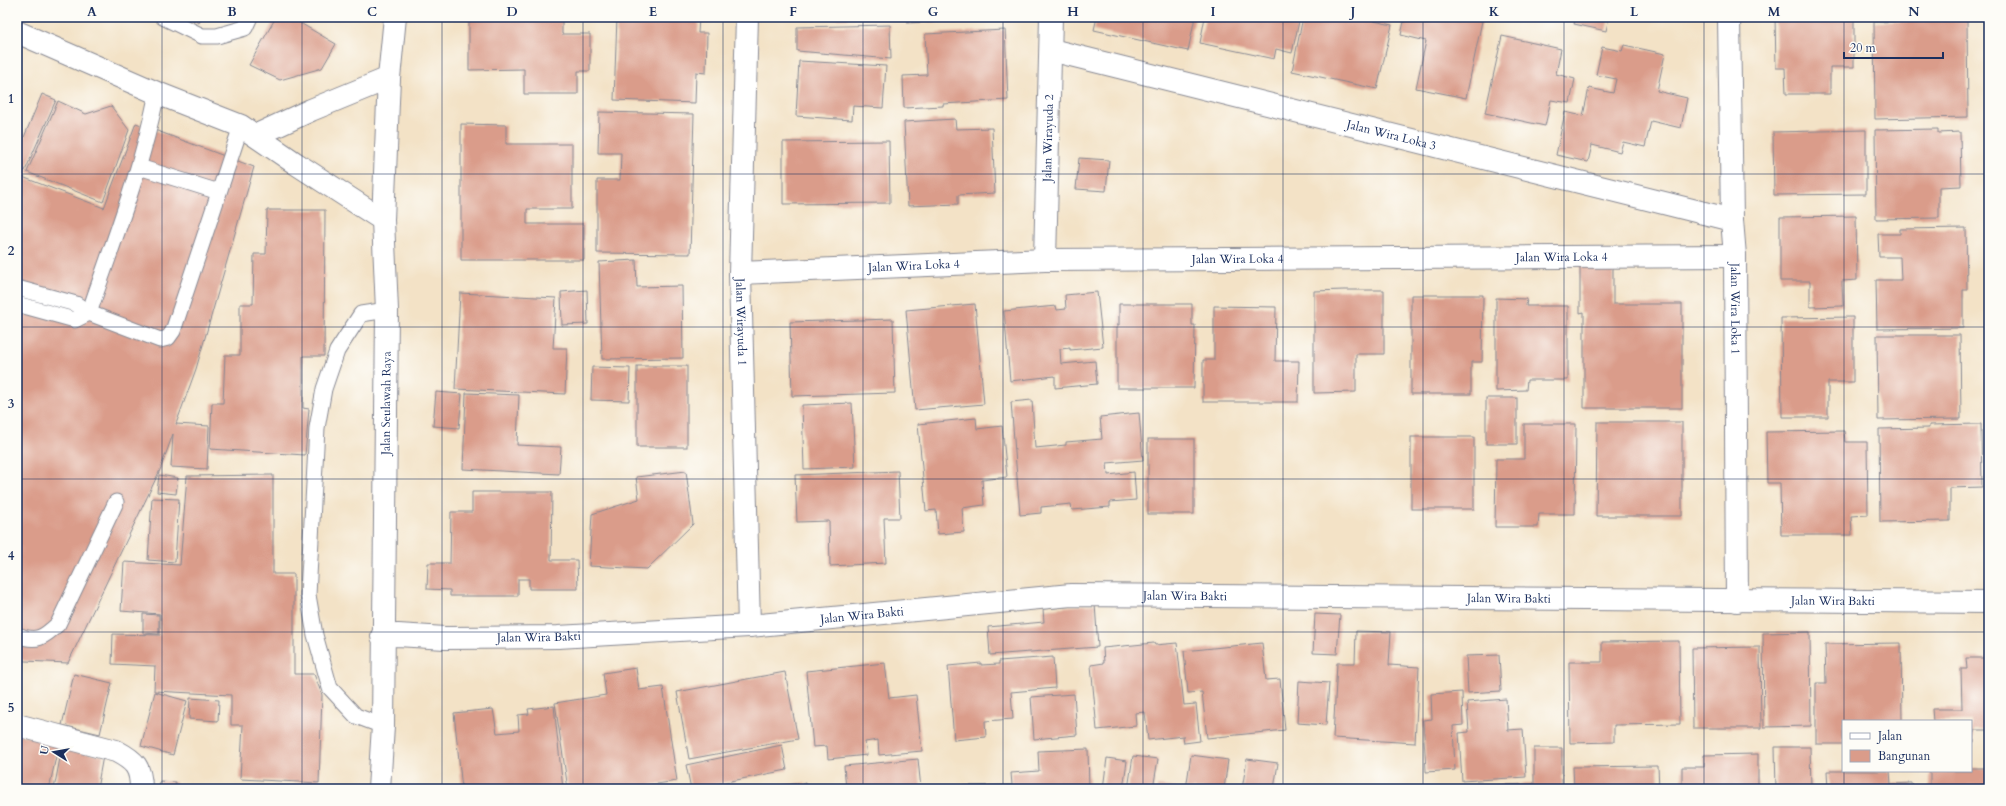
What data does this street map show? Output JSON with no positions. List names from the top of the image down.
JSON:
{
  "streets": {
    "street": [
      "Jalan Wira Loka 3",
      "Jalan Wirayuda 2",
      "Jalan Wira Loka 4",
      "Jalan Wira Loka 1",
      "Jalan Wirayuda 1",
      "Jalan Seulawah Raya",
      "Jalan Wira Bakti"
    ]
  },
  "crossings": [
    ["Jalan Wira Loka 3", "Jalan Wirayuda 2"],
    ["Jalan Wira Loka 3", "Jalan Wira Loka 1"],
    ["Jalan Wirayuda 2", "Jalan Wira Loka 4"],
    ["Jalan Wira Loka 4", "Jalan Wira Loka 1"],
    ["Jalan Wira Loka 4", "Jalan Wirayuda 1"],
    ["Jalan Wira Loka 1", "Jalan Wira Bakti"],
    ["Jalan Wirayuda 1", "Jalan Wira Bakti"],
    ["Jalan Seulawah Raya", "Jalan Wira Bakti"]
  ],
  "legend": ["Jalan", "Bangunan"],
  "scale_bar": "20 m",
  "north": "left",
  "grid": {
    "columns": [
      "A",
      "B",
      "C",
      "D",
      "E",
      "F",
      "G",
      "H",
      "I",
      "J",
      "K",
      "L",
      "M",
      "N"
    ],
    "rows": [
      "1",
      "2",
      "3",
      "4",
      "5"
    ]
  }
}
